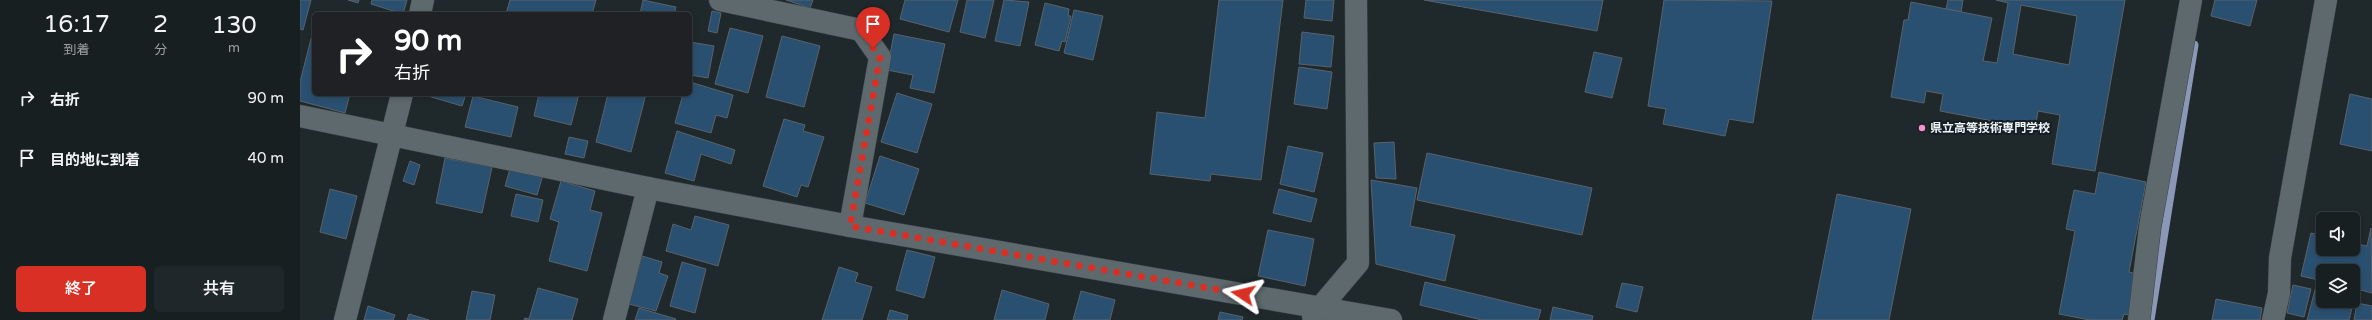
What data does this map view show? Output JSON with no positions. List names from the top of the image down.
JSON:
{
  "places": ["県立高等技術専門学校"],
  "page": {
    "eta": [
      "16:17",
      "到着",
      "2",
      "分",
      "130",
      "m"
    ],
    "turn": ["90 m", "右折"],
    "list": [
      {
        "name": "右折",
        "value": "90 m"
      },
      {
        "name": "目的地に到着",
        "value": "40 m"
      }
    ],
    "buttons": ["終了", "共有"]
  }
}
